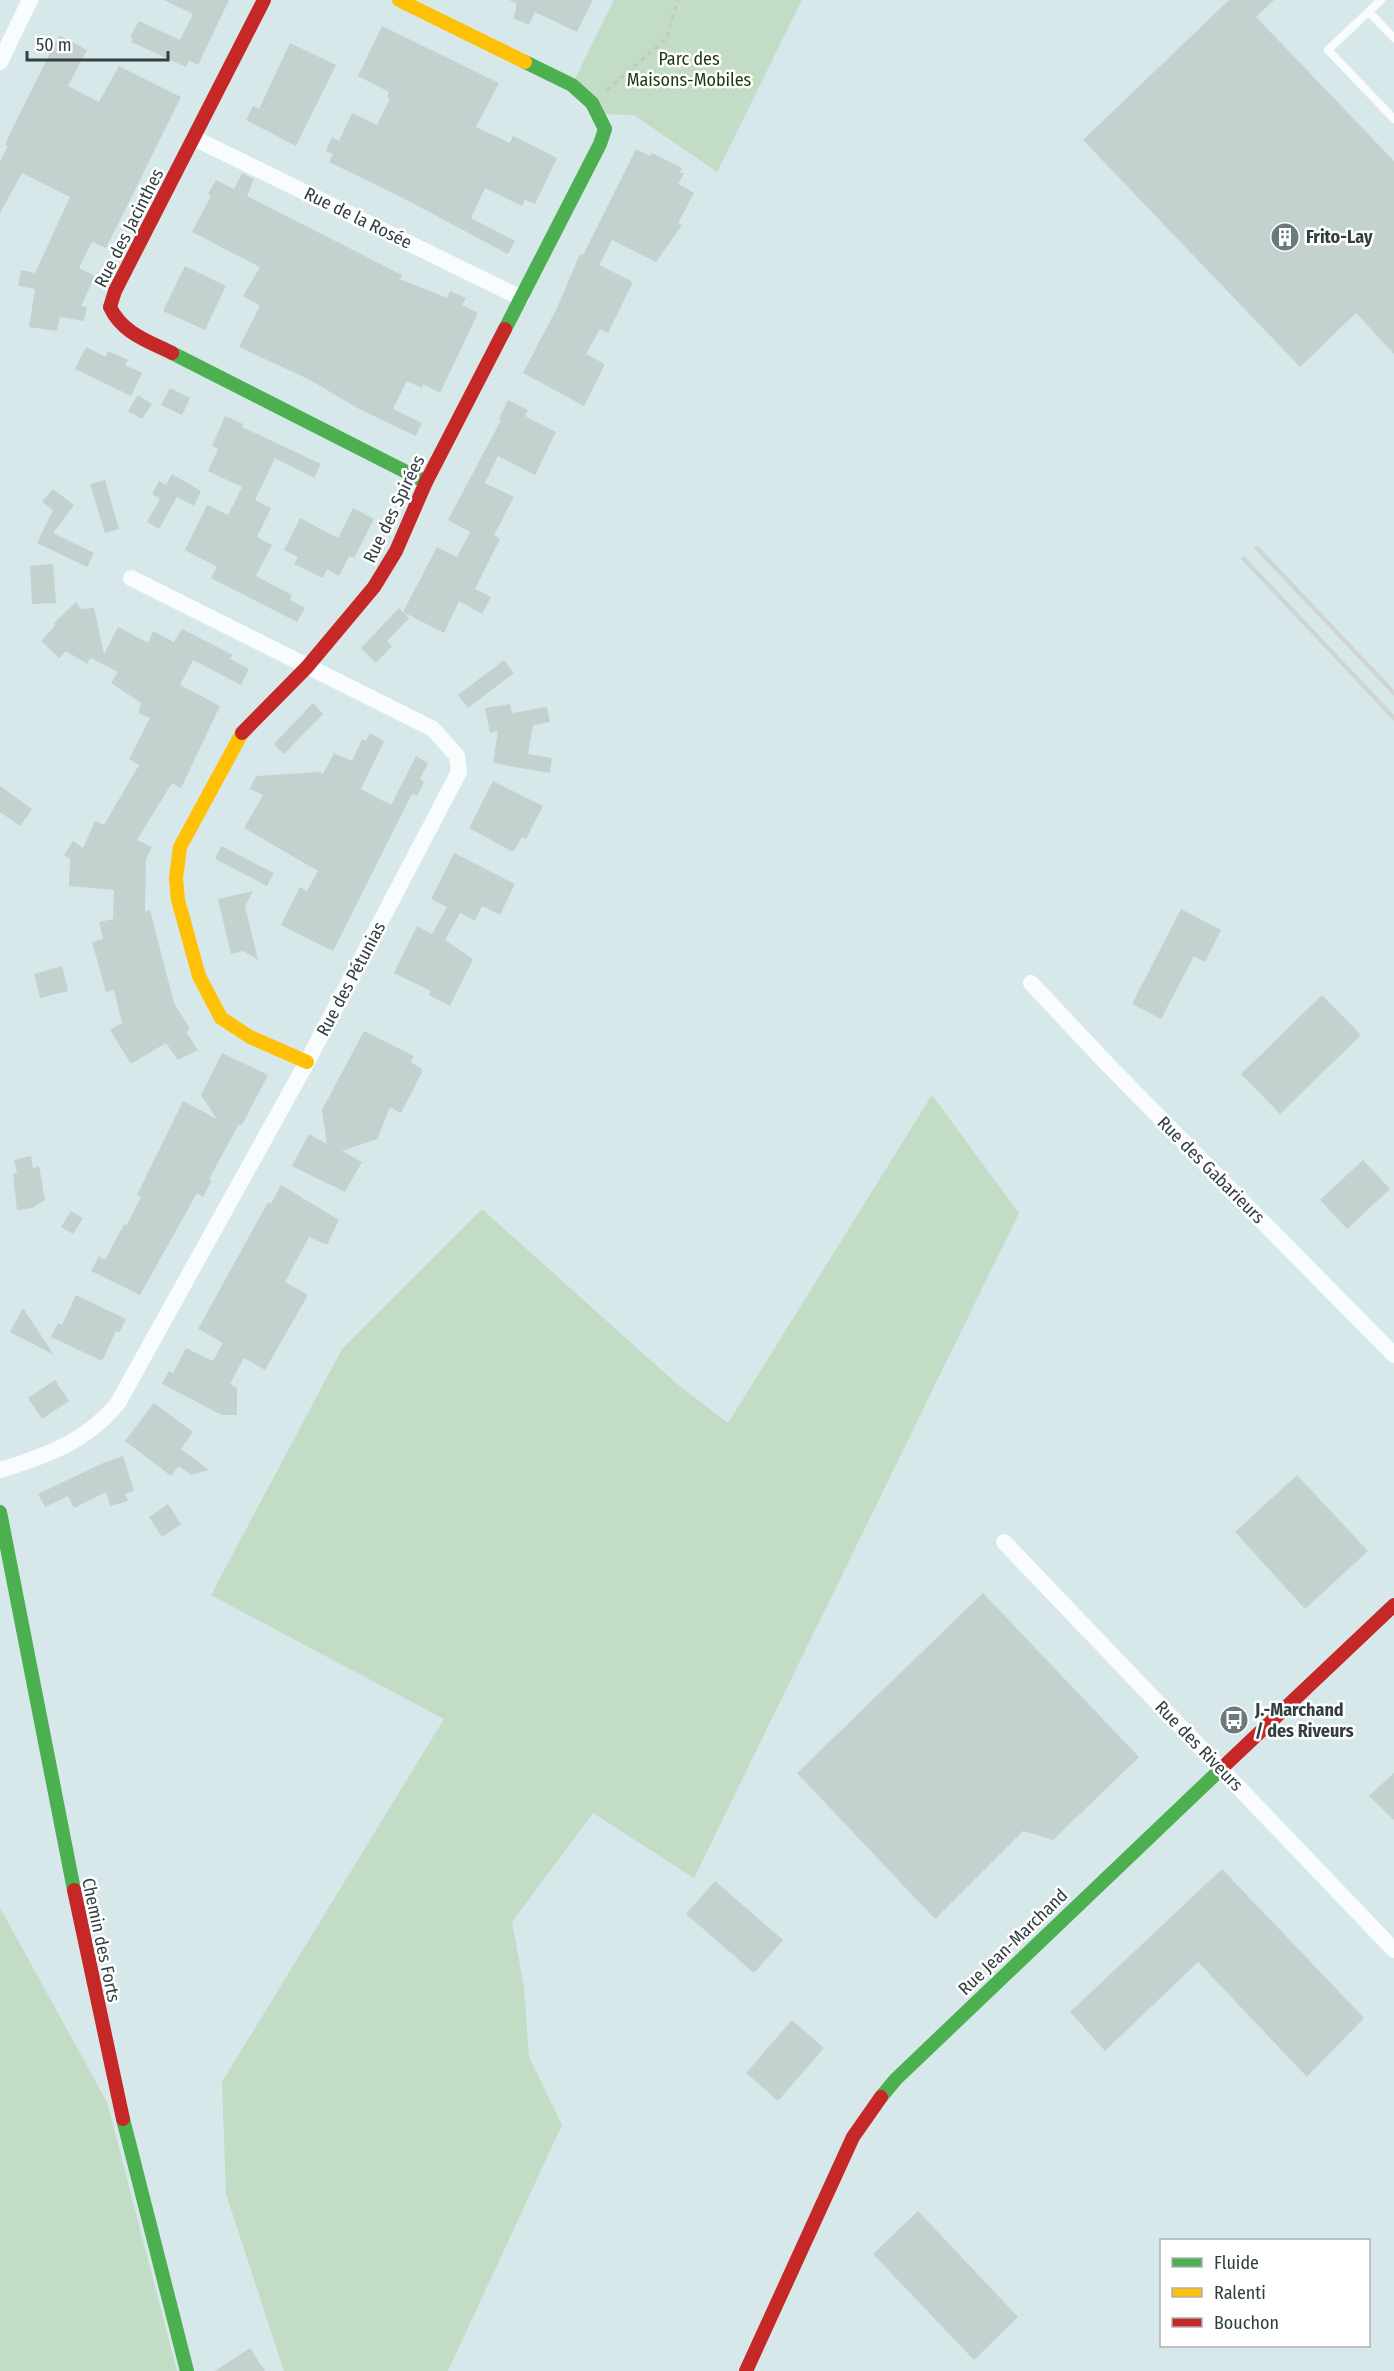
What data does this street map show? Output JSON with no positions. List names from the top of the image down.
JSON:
{
  "streets": {
    "street": [
      "Rue de la Rosée",
      "Rue des Jacinthes",
      "Rue des Spirées",
      "Rue des Pétunias",
      "Rue des Gabarieurs",
      "Rue des Riveurs",
      "Chemin des Forts",
      "Rue Jean-Marchand"
    ]
  },
  "crossings": [
    ["Rue de la Rosée", "Rue des Jacinthes"],
    ["Rue de la Rosée", "Rue des Spirées"],
    ["Rue des Jacinthes", "Rue des Spirées"],
    ["Rue des Spirées", "Rue des Pétunias"],
    ["Rue des Riveurs", "Rue Jean-Marchand"]
  ],
  "parks": ["Parc des Maisons-Mobiles"],
  "places": {
    "building": ["Frito-Lay"],
    "bus stop": ["J.-Marchand / des Riveurs"]
  },
  "legend": ["Fluide", "Ralenti", "Bouchon"],
  "scale_bar": "50 m"
}
